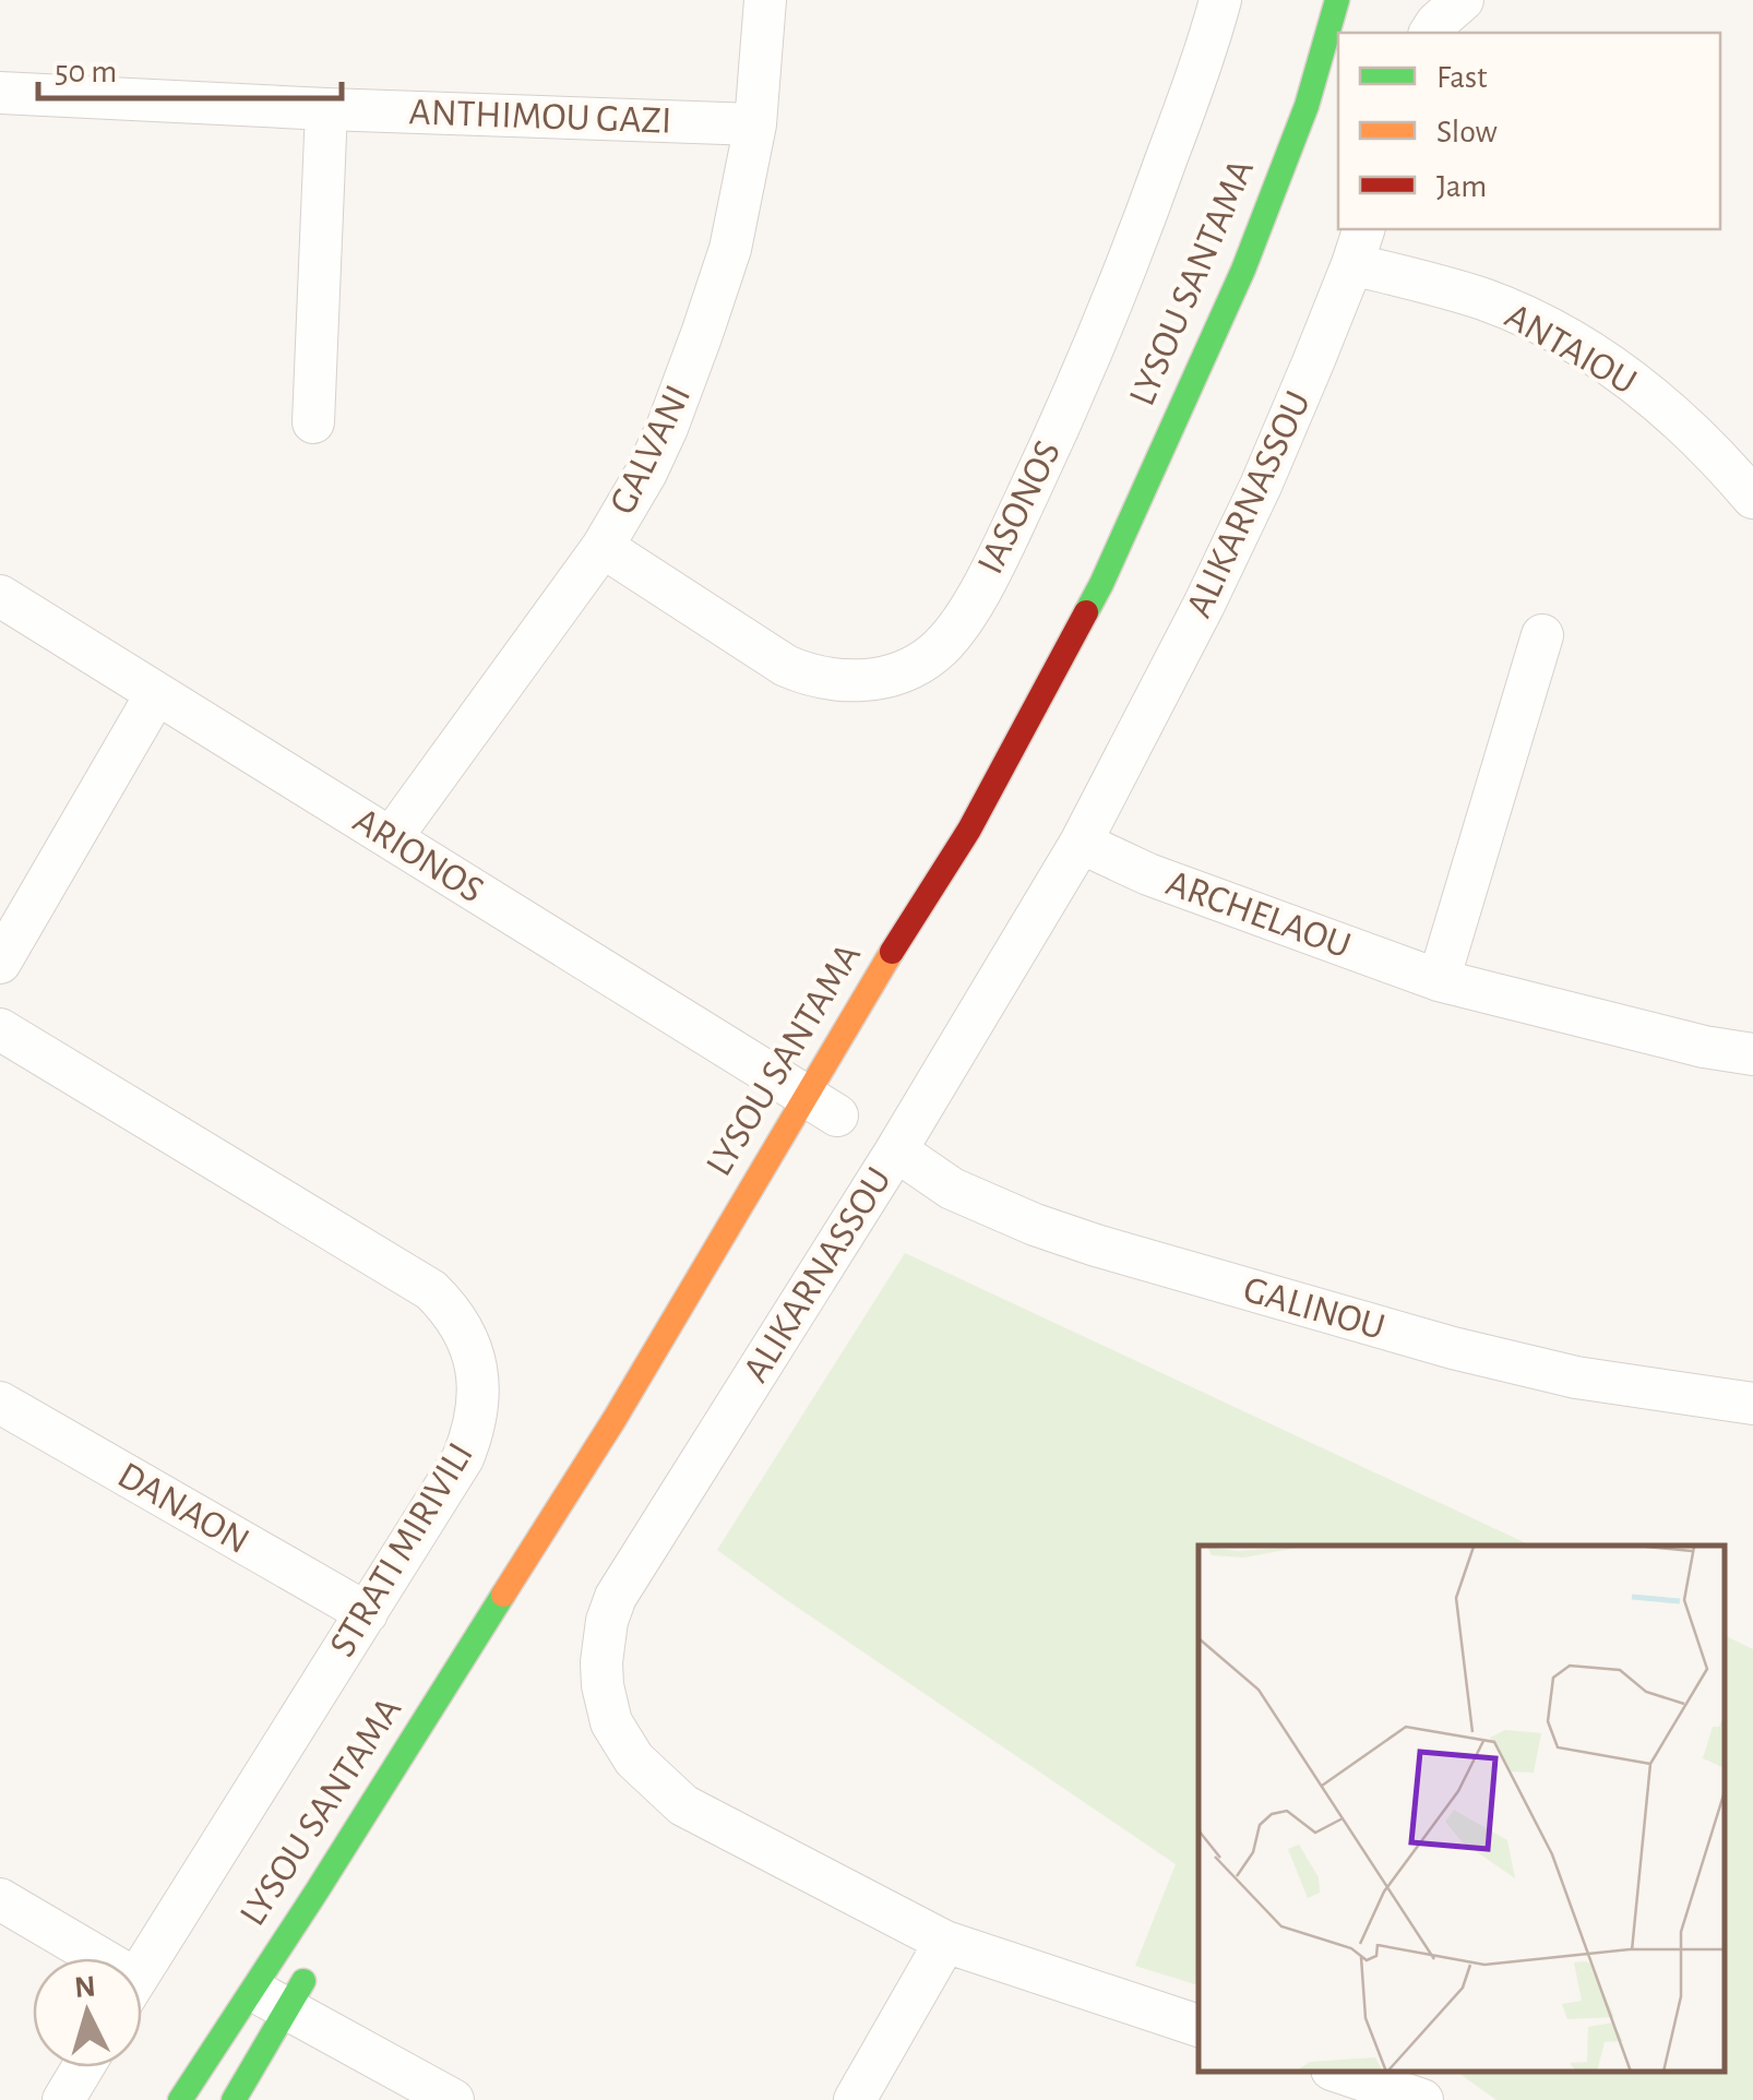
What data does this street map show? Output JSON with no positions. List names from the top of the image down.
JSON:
{
  "streets": {
    "main road": ["LYSOU SANTAMA"],
    "street": [
      "ANTHIMOU GAZI",
      "ANTAIOU",
      "GALVANI",
      "ALIKARNASSOU",
      "IASONOS",
      "ARIONOS",
      "ARCHELAOU",
      "GALINOU",
      "DANAON",
      "STRATI MIRIVILI"
    ]
  },
  "crossings": [
    ["ANTHIMOU GAZI", "GALVANI"],
    ["LYSOU SANTAMA", "ARIONOS"],
    ["ANTAIOU", "ALIKARNASSOU"],
    ["GALVANI", "IASONOS"],
    ["GALVANI", "ARIONOS"],
    ["ALIKARNASSOU", "ARCHELAOU"],
    ["ALIKARNASSOU", "GALINOU"],
    ["DANAON", "STRATI MIRIVILI"]
  ],
  "legend": ["Fast", "Slow", "Jam"],
  "scale_bar": "50 m",
  "north": "top"
}
